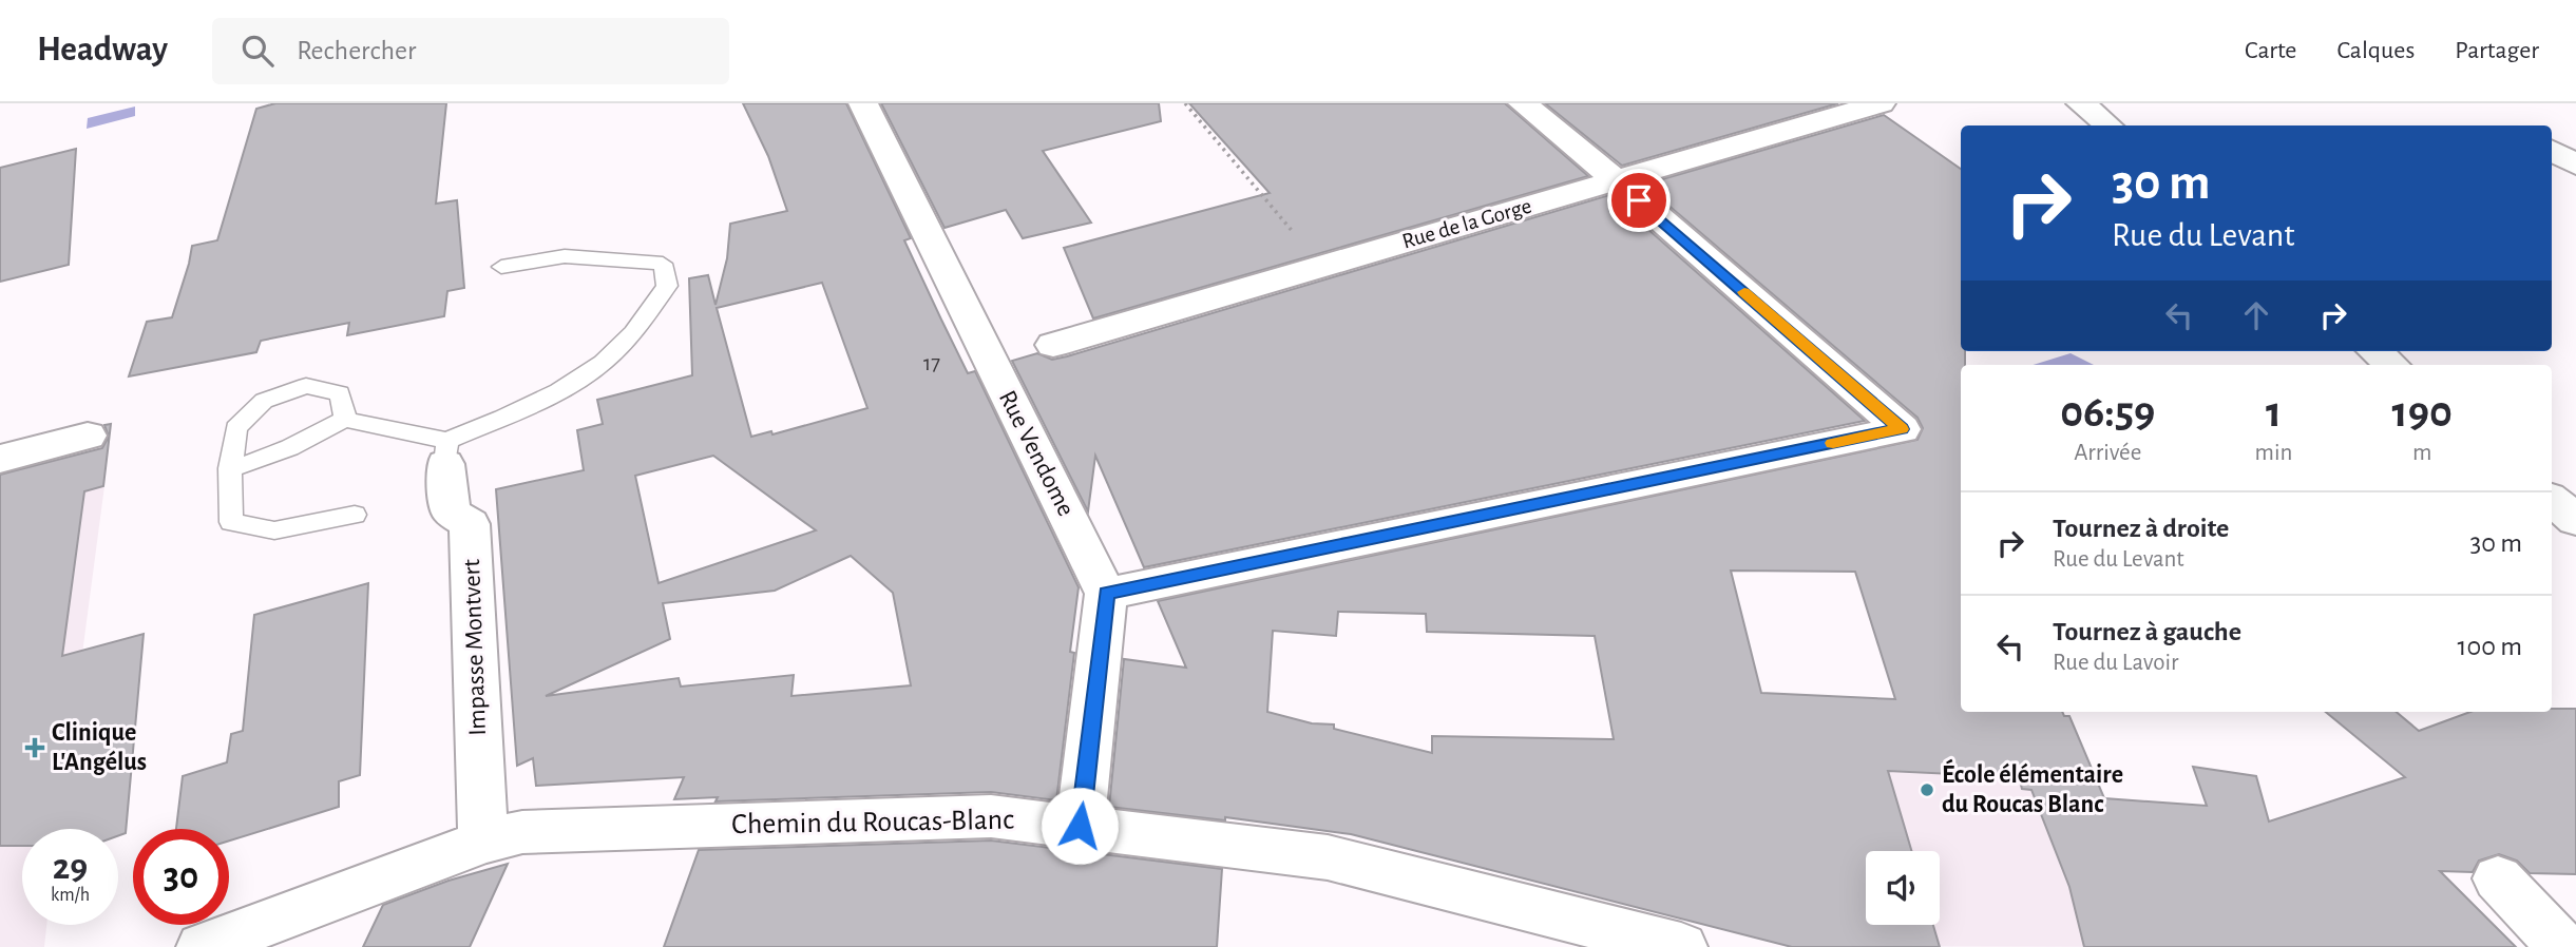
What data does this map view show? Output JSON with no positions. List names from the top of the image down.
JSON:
{
  "streets": {
    "street": [
      "Rue de la Gorge",
      "Rue Vendome",
      "Impasse Montvert",
      "Chemin du Roucas-Blanc"
    ]
  },
  "crossings": [
    ["Impasse Montvert", "Chemin du Roucas-Blanc"]
  ],
  "places": {
    "health": ["Clinique L'Angélus"],
    "other": ["École élémentaire du Roucas Blanc"]
  },
  "house_numbers": ["17"],
  "page": {
    "header": "Headway",
    "search": "Rechercher",
    "nav": ["Carte", "Calques", "Partager"],
    "turn": ["30 m", "Rue du Levant"],
    "eta": [
      "06:59",
      "Arrivée",
      "1",
      "min",
      "190",
      "m"
    ],
    "list": [
      {
        "name": "Tournez à droite",
        "note": "Rue du Levant",
        "value": "30 m"
      },
      {
        "name": "Tournez à gauche",
        "note": "Rue du Lavoir",
        "value": "100 m"
      }
    ],
    "speed": "29 km/h",
    "limit": "30"
  }
}
